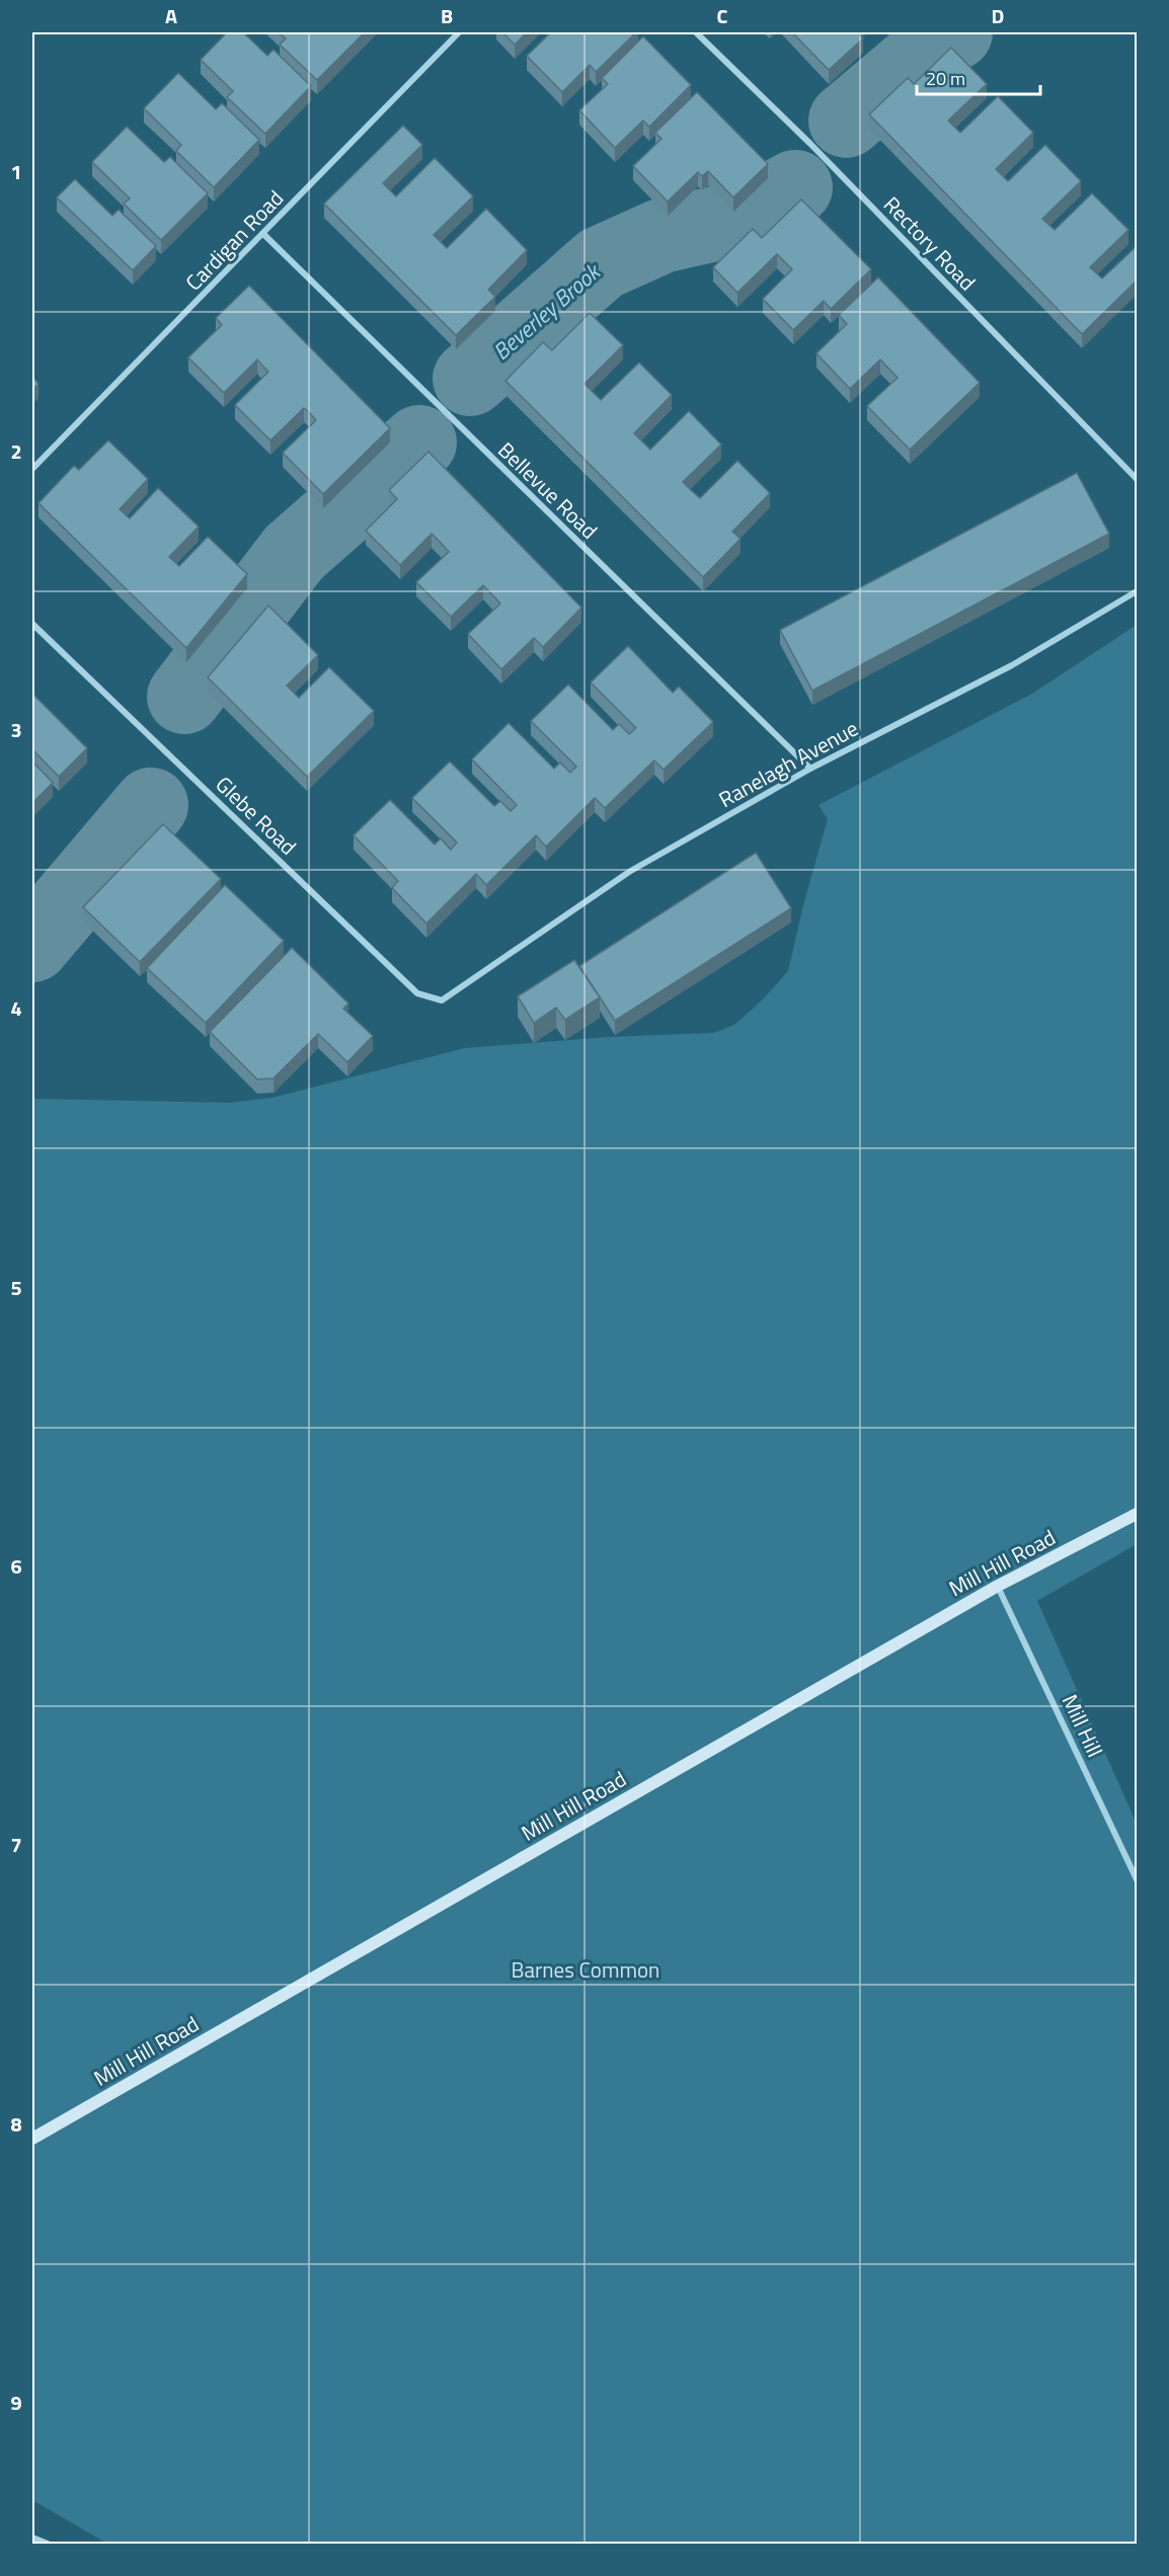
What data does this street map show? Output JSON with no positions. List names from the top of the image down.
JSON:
{
  "streets": {
    "main road": ["Mill Hill Road"],
    "street": [
      "Cardigan Road",
      "Rectory Road",
      "Bellevue Road",
      "Ranelagh Avenue",
      "Glebe Road",
      "Mill Hill"
    ]
  },
  "crossings": [
    ["Cardigan Road", "Bellevue Road"],
    ["Bellevue Road", "Ranelagh Avenue"],
    ["Ranelagh Avenue", "Glebe Road"],
    ["Mill Hill Road", "Mill Hill"]
  ],
  "water": ["Beverley Brook"],
  "parks": ["Barnes Common"],
  "scale_bar": "20 m",
  "grid": {
    "columns": [
      "A",
      "B",
      "C",
      "D"
    ],
    "rows": [
      "1",
      "2",
      "3",
      "4",
      "5",
      "6",
      "7",
      "8",
      "9"
    ]
  }
}
